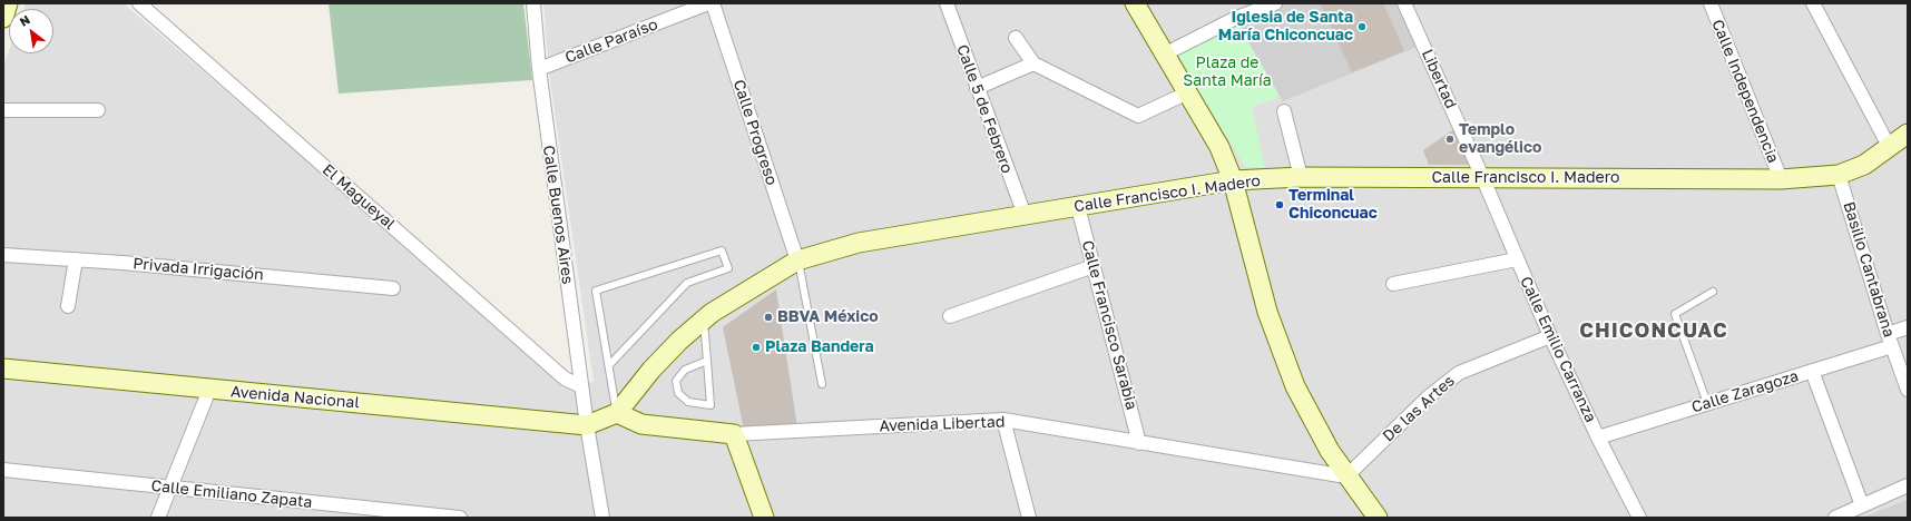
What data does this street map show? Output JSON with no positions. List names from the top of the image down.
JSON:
{
  "streets": {
    "main road": ["Calle Francisco I. Madero", "Avenida Nacional", "Avenida Libertad"],
    "street": [
      "Calle Paraíso",
      "Libertad",
      "Calle Independencia",
      "Calle 5 de Febrero",
      "Calle Progreso",
      "El Magueyal",
      "Calle Buenos Aires",
      "Privada Irrigación",
      "Basilio Cantabrana",
      "Calle Francisco Sarabia",
      "Calle Emilio Carranza",
      "Calle Zaragoza",
      "De las Artes",
      "Calle Emiliano Zapata"
    ]
  },
  "crossings": [
    ["Calle Paraíso", "Calle Buenos Aires"],
    ["Libertad", "Calle Francisco I. Madero"],
    ["Libertad", "Calle Emilio Carranza"],
    ["Calle Independencia", "Calle Francisco I. Madero"],
    ["Calle 5 de Febrero", "Calle Francisco I. Madero"],
    ["Calle Progreso", "Calle Francisco I. Madero"],
    ["Calle Francisco I. Madero", "Calle Buenos Aires"],
    ["Calle Francisco I. Madero", "Basilio Cantabrana"],
    ["Calle Francisco I. Madero", "Calle Francisco Sarabia"],
    ["Calle Francisco I. Madero", "Calle Emilio Carranza"],
    ["Calle Francisco I. Madero", "Avenida Nacional"],
    ["Calle Francisco I. Madero", "Avenida Libertad"],
    ["El Magueyal", "Calle Buenos Aires"],
    ["Calle Buenos Aires", "Avenida Nacional"],
    ["Basilio Cantabrana", "Calle Zaragoza"],
    ["Calle Francisco Sarabia", "Avenida Libertad"],
    ["Calle Emilio Carranza", "Calle Zaragoza"],
    ["Calle Emilio Carranza", "De las Artes"],
    ["De las Artes", "Avenida Libertad"]
  ],
  "districts": ["CHICONCUAC"],
  "parks": ["Plaza de Santa María"],
  "places": [
    "Iglesia de Santa María Chiconcuac",
    "Templo evangélico",
    "Terminal Chiconcuac",
    "BBVA México",
    "Plaza Bandera"
  ],
  "north": "top left"
}
